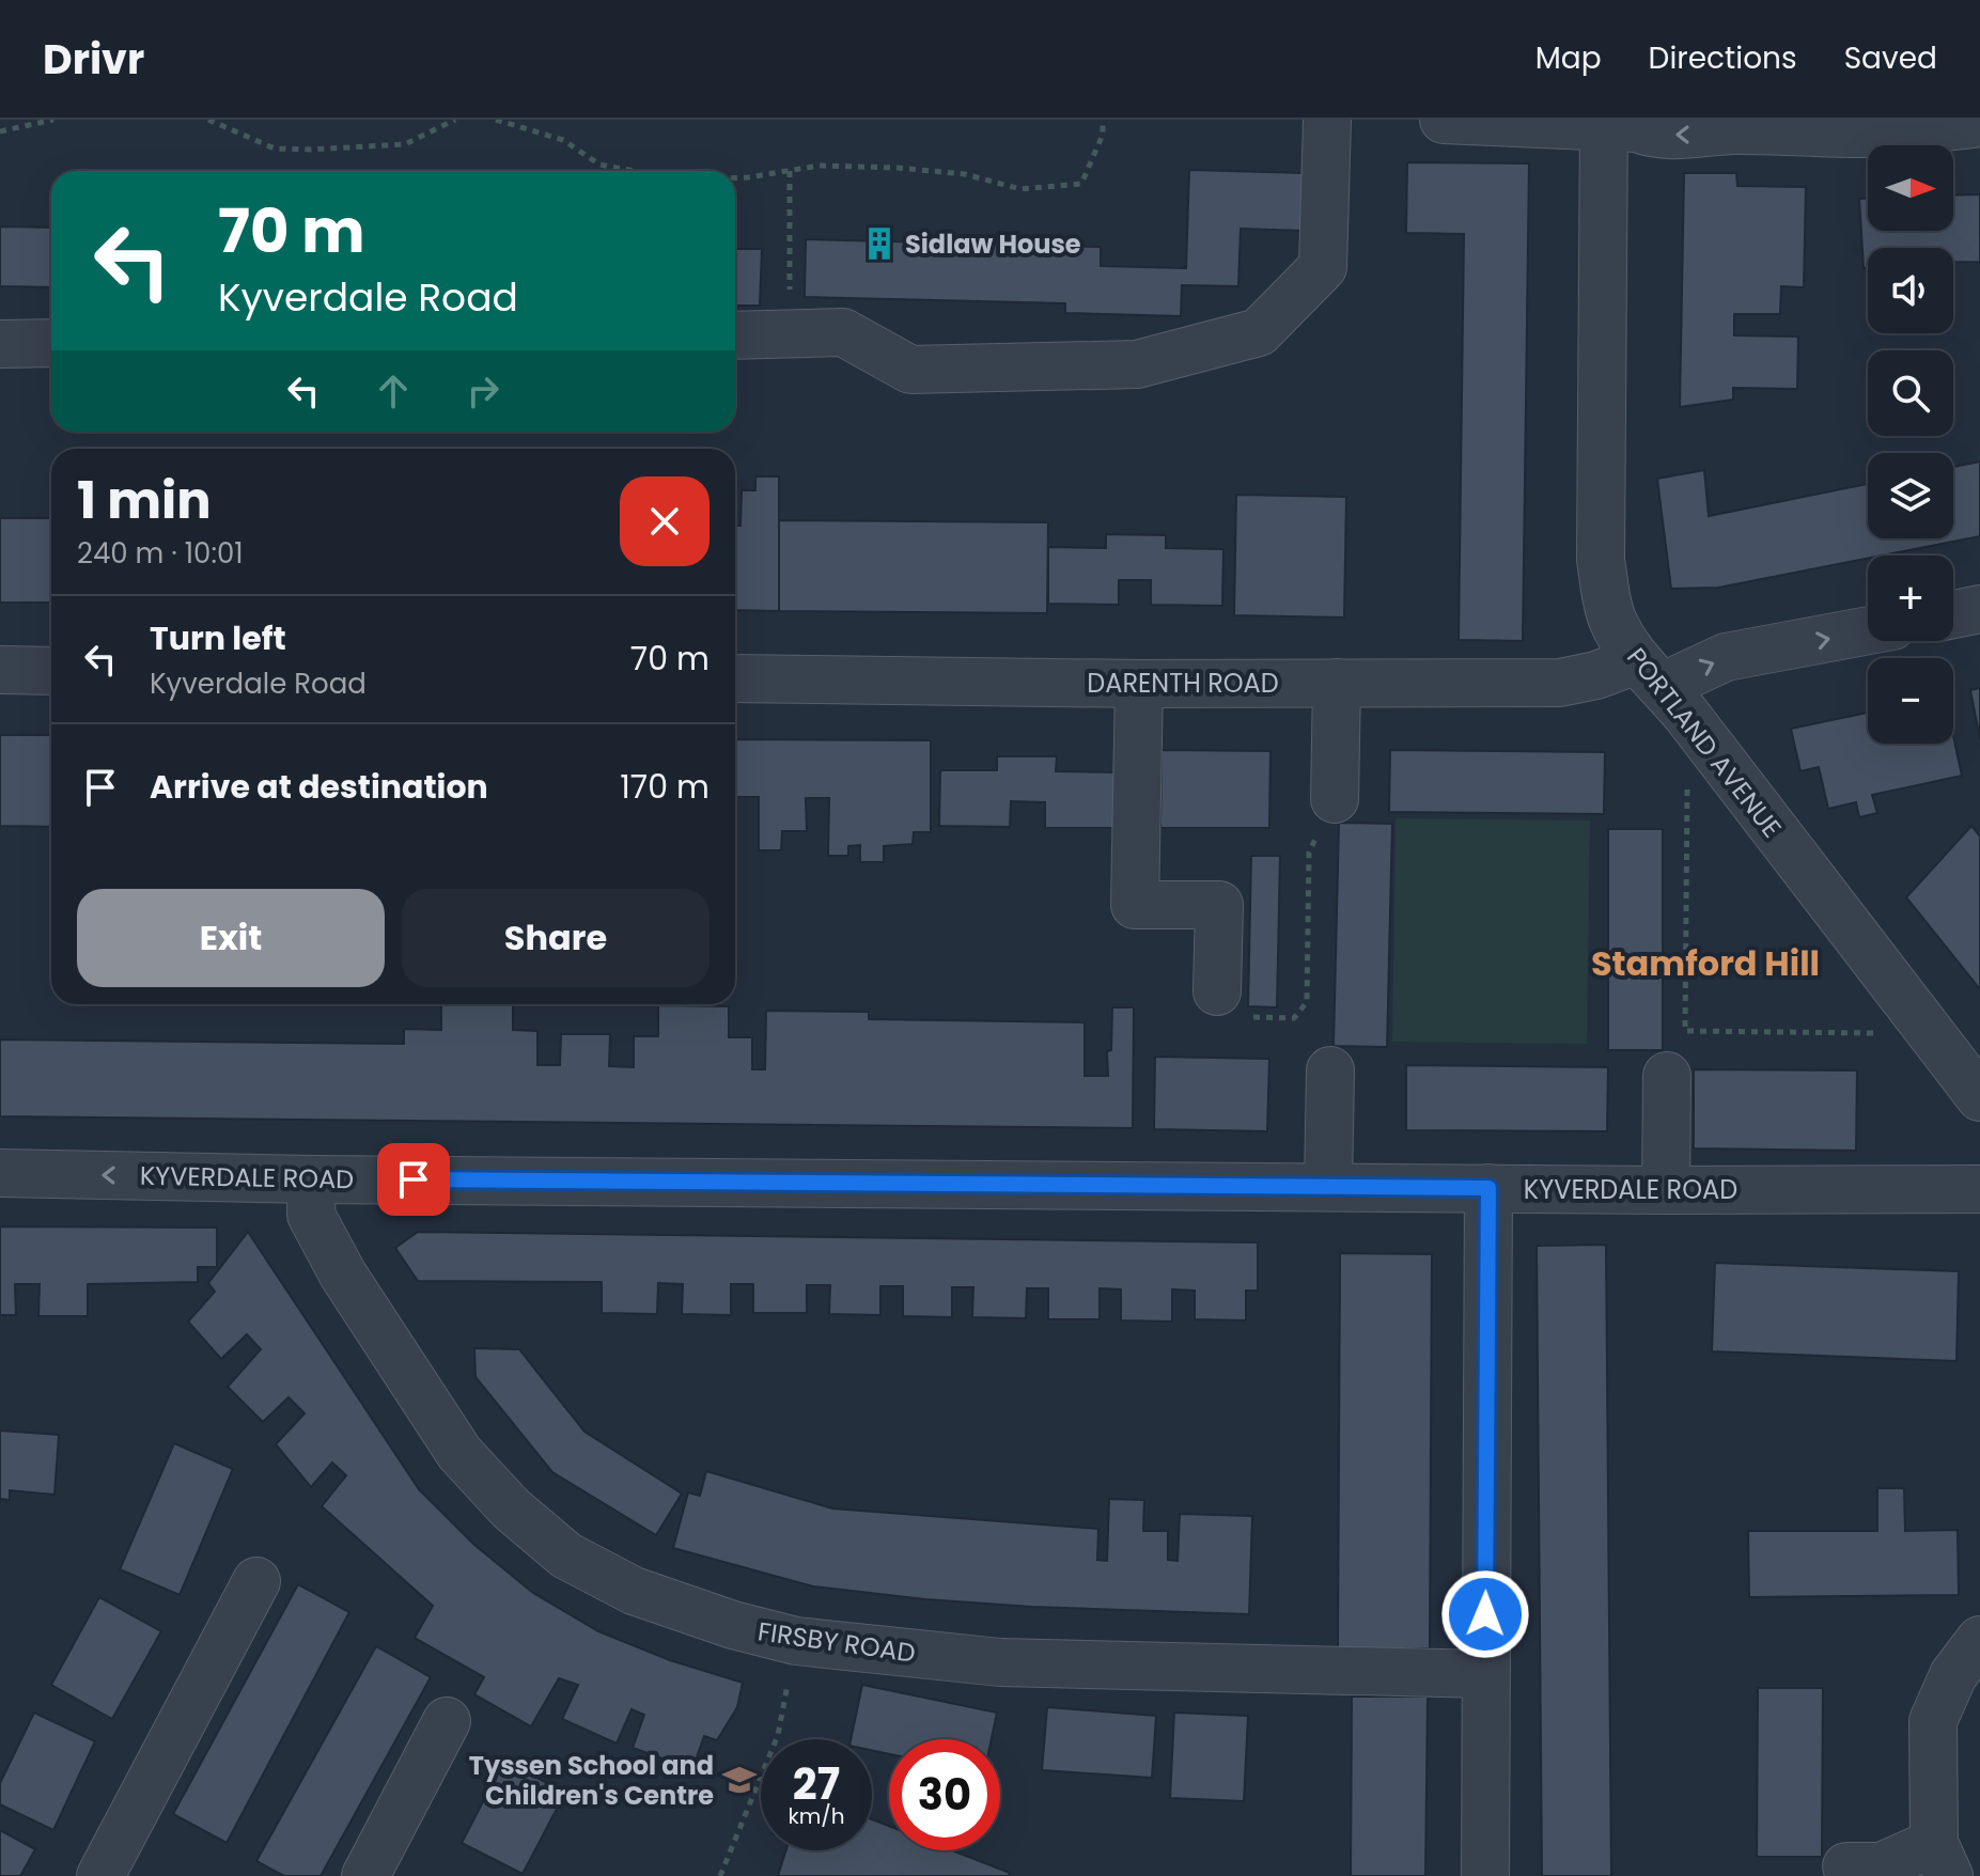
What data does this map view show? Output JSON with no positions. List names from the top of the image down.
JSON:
{
  "streets": {
    "street": [
      "DARENTH ROAD",
      "PORTLAND AVENUE",
      "KYVERDALE ROAD",
      "FIRSBY ROAD"
    ]
  },
  "crossings": [
    ["DARENTH ROAD", "PORTLAND AVENUE"],
    ["KYVERDALE ROAD", "FIRSBY ROAD"]
  ],
  "districts": ["Stamford Hill"],
  "places": {
    "building": ["Sidlaw House"],
    "school or university": ["Tyssen School and Children's Centre"]
  },
  "north": "right",
  "page": {
    "header": "Drivr",
    "nav": ["Map", "Directions", "Saved"],
    "map_buttons": ["+", "−"],
    "turn": ["70 m", "Kyverdale Road"],
    "heading": ["1 min", "240 m · 10:01"],
    "list": [
      {
        "name": "Turn left",
        "note": "Kyverdale Road",
        "value": "70 m"
      },
      {
        "name": "Arrive at destination",
        "value": "170 m"
      }
    ],
    "buttons": ["Exit", "Share"],
    "speed": "27 km/h",
    "limit": "30"
  }
}
